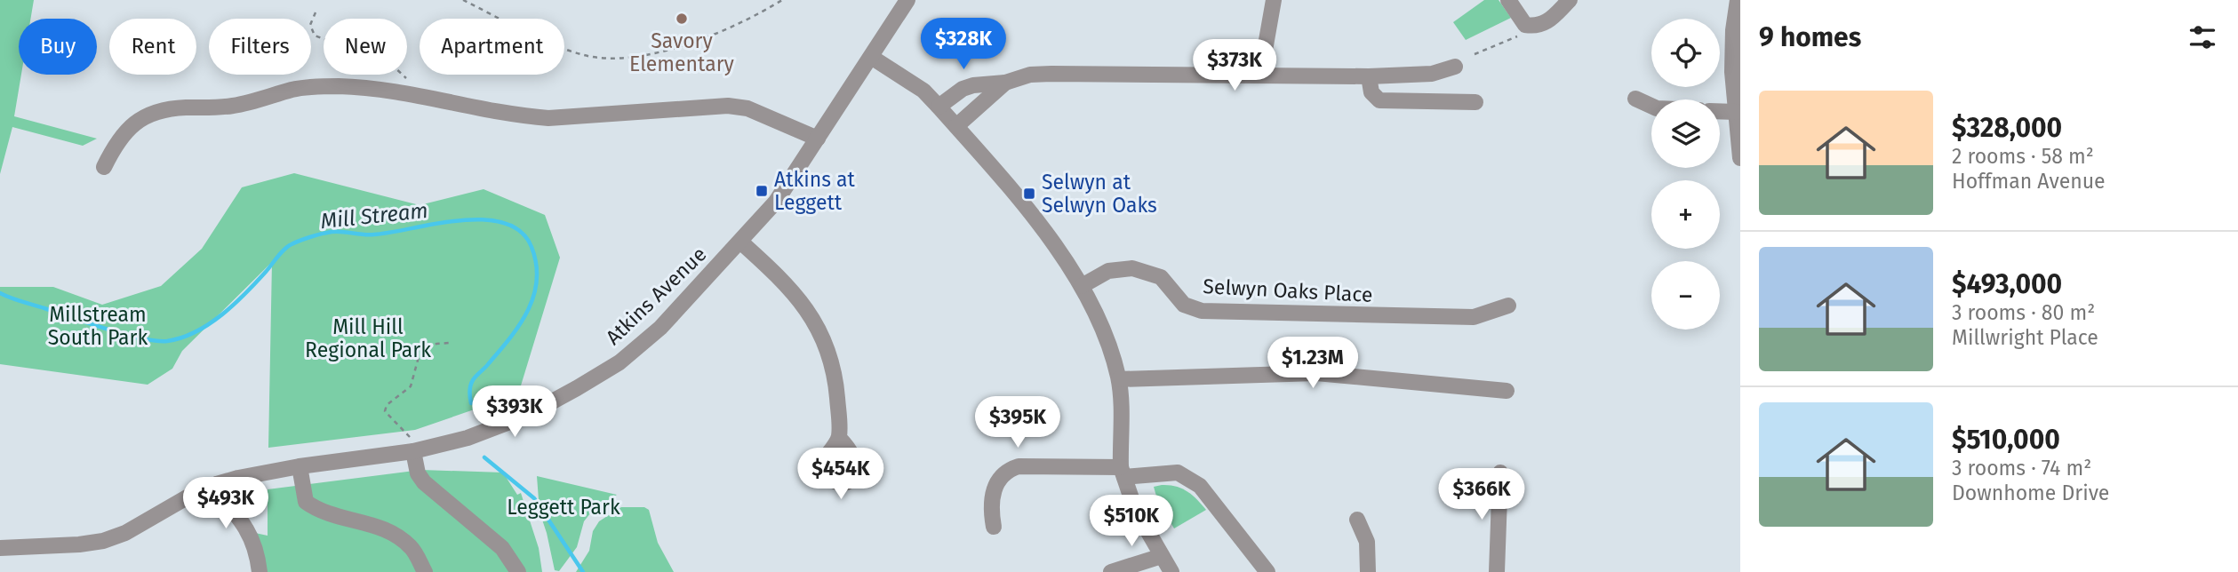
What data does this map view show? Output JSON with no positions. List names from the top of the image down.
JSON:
{
  "streets": {
    "street": ["Selwyn Oaks Place", "Atkins Avenue"]
  },
  "water": ["Mill Stream"],
  "parks": ["Millstream South Park", "Mill Hill Regional Park", "Leggett Park"],
  "places": {
    "other": ["Savory Elementary"],
    "transit": ["Atkins at Leggett", "Selwyn at Selwyn Oaks"]
  },
  "page": {
    "heading": "9 homes",
    "price": [
      "$328K",
      "$373K",
      "$1.23M",
      "$393K",
      "$395K",
      "$454K",
      "$366K",
      "$493K",
      "$510K"
    ],
    "map_buttons": ["+", "−"],
    "chip": [
      "Buy",
      "Rent",
      "Filters",
      "New",
      "Apartment"
    ],
    "list": [
      {
        "name": "$328,000",
        "note": "2 rooms · 58 m² · Hoffman Avenue"
      },
      {
        "name": "$493,000",
        "note": "3 rooms · 80 m² · Millwright Place"
      },
      {
        "name": "$510,000",
        "note": "3 rooms · 74 m² · Downhome Drive"
      }
    ]
  }
}
